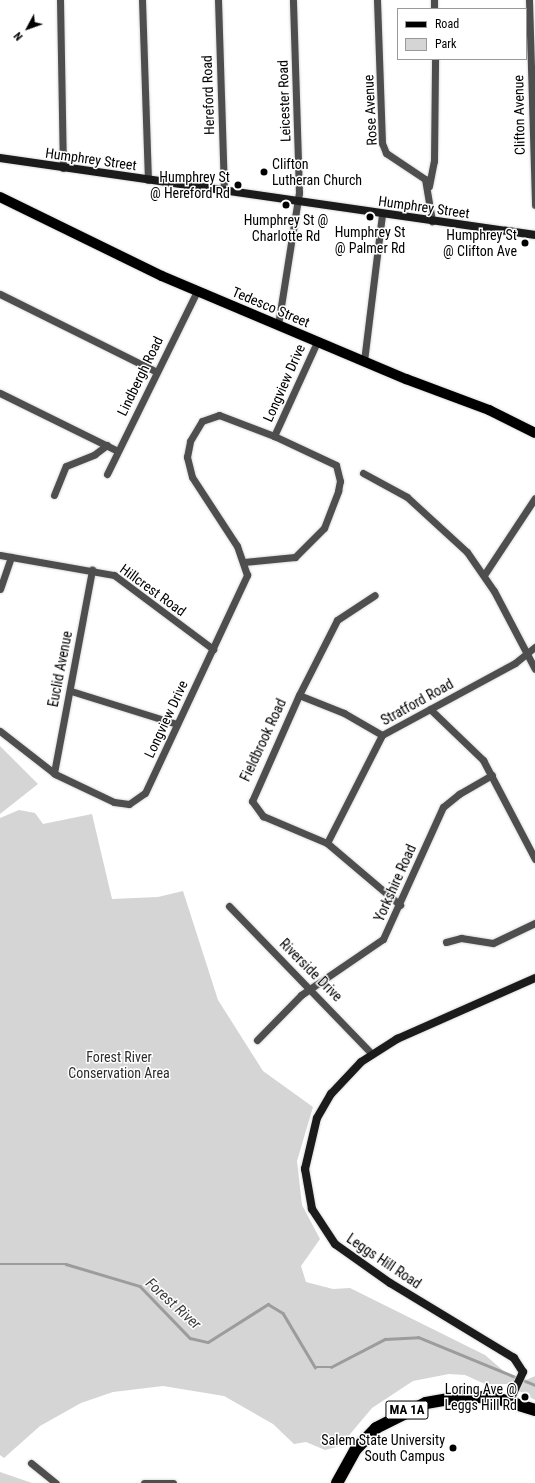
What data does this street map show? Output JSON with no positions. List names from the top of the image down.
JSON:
{
  "streets": {
    "highway": ["MA 1A"],
    "main road": ["Tedesco Street"],
    "street": [
      "Hereford Road",
      "Leicester Road",
      "Rose Avenue",
      "Clifton Avenue",
      "Humphrey Street",
      "Lindbergh Road",
      "Longview Drive",
      "Hillcrest Road",
      "Euclid Avenue",
      "Stratford Road",
      "Fieldbrook Road",
      "Yorkshire Road",
      "Riverside Drive",
      "Leggs Hill Road"
    ]
  },
  "crossings": [
    ["Hereford Road", "Humphrey Street"],
    ["Leicester Road", "Humphrey Street"],
    ["Leicester Road", "Tedesco Street"],
    ["Tedesco Street", "Lindbergh Road"],
    ["Tedesco Street", "Longview Drive"],
    ["Longview Drive", "Hillcrest Road"],
    ["Longview Drive", "Euclid Avenue"],
    ["Hillcrest Road", "Euclid Avenue"],
    ["Stratford Road", "Fieldbrook Road"],
    ["Fieldbrook Road", "Yorkshire Road"],
    ["Yorkshire Road", "Riverside Drive"],
    ["Riverside Drive", "Leggs Hill Road"],
    ["Leggs Hill Road", "MA 1A"]
  ],
  "water": ["Forest River"],
  "parks": ["Forest River Conservation Area"],
  "places": [
    "Clifton Lutheran Church",
    "Humphrey St @ Hereford Rd",
    "Humphrey St @ Charlotte Rd",
    "Humphrey St @ Palmer Rd",
    "Humphrey St @ Clifton Ave",
    "Loring Ave @ Leggs Hill Rd",
    "Salem State University South Campus"
  ],
  "legend": ["Road", "Park"],
  "north": "bottom left"
}
